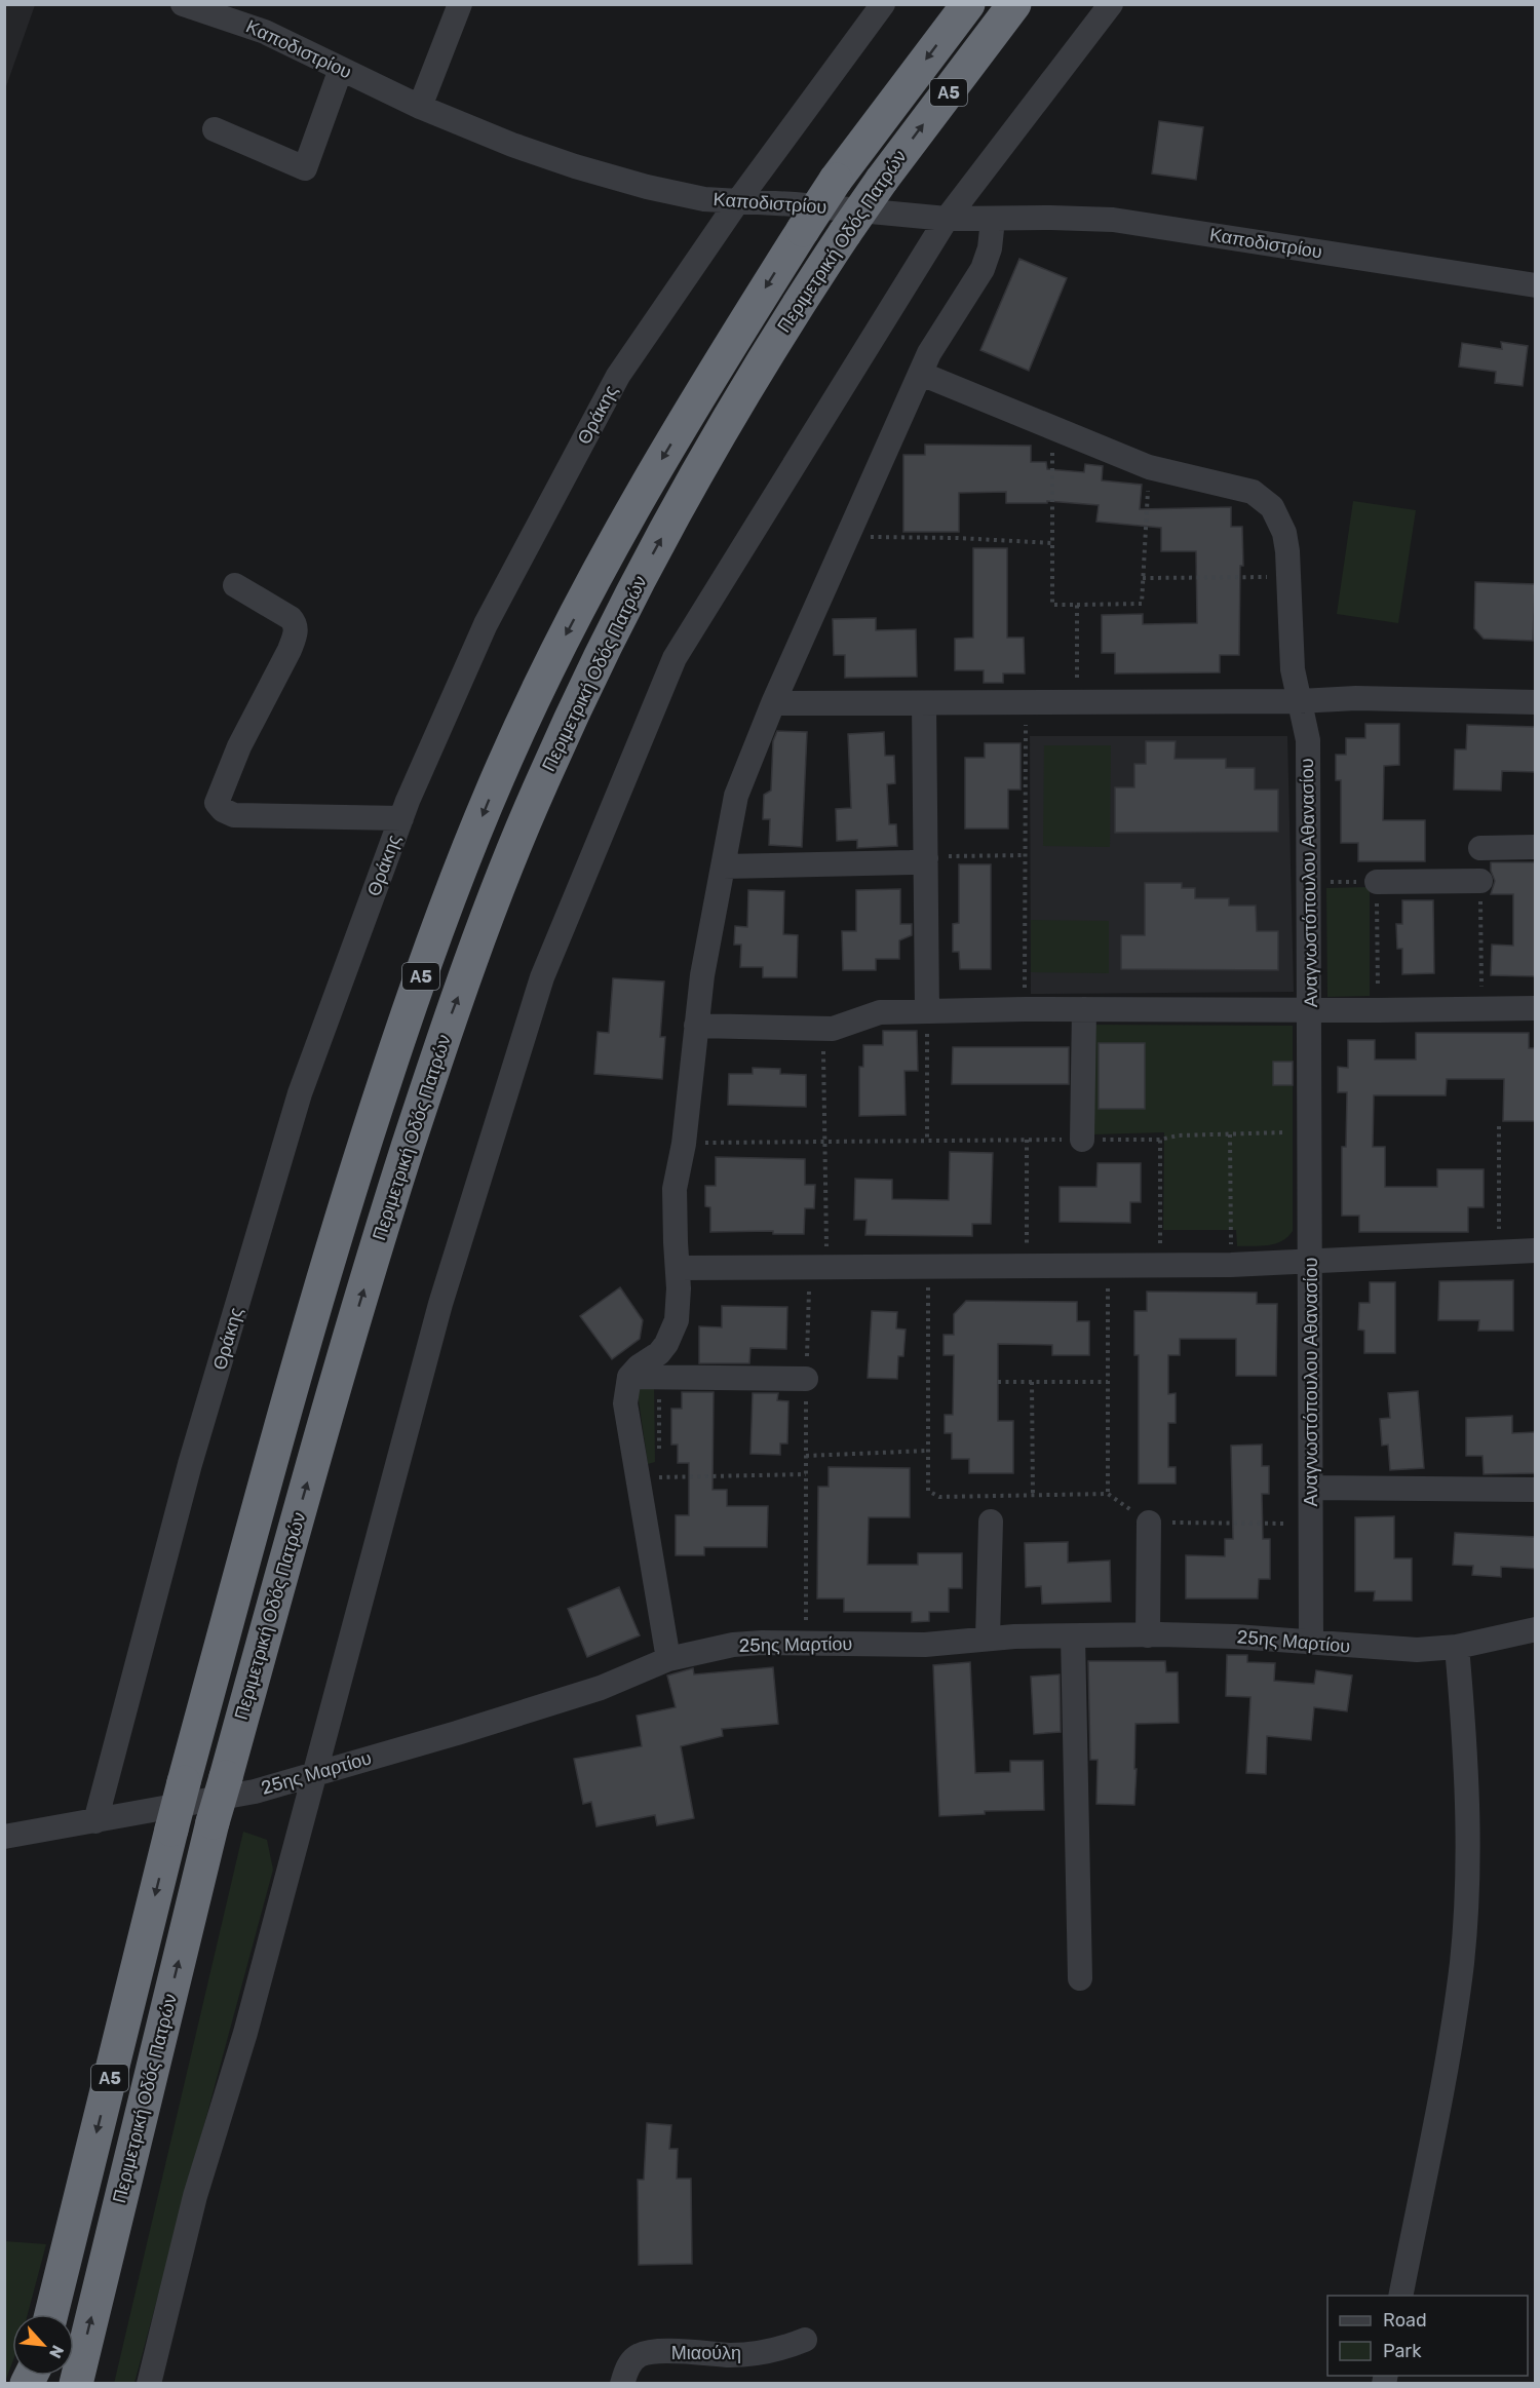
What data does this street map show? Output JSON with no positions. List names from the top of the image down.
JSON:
{
  "streets": {
    "highway": ["Α5", "Περιμετρική Οδός Πατρών"],
    "street": [
      "Καποδιστρίου",
      "Θράκης",
      "Αναγνωστόπουλου Αθανασίου",
      "25ης Μαρτίου",
      "Μιαούλη"
    ]
  },
  "crossings": [
    ["Καποδιστρίου", "Θράκης"],
    ["Θράκης", "25ης Μαρτίου"],
    ["Αναγνωστόπουλου Αθανασίου", "25ης Μαρτίου"]
  ],
  "legend": ["Road", "Park"],
  "north": "bottom right"
}
